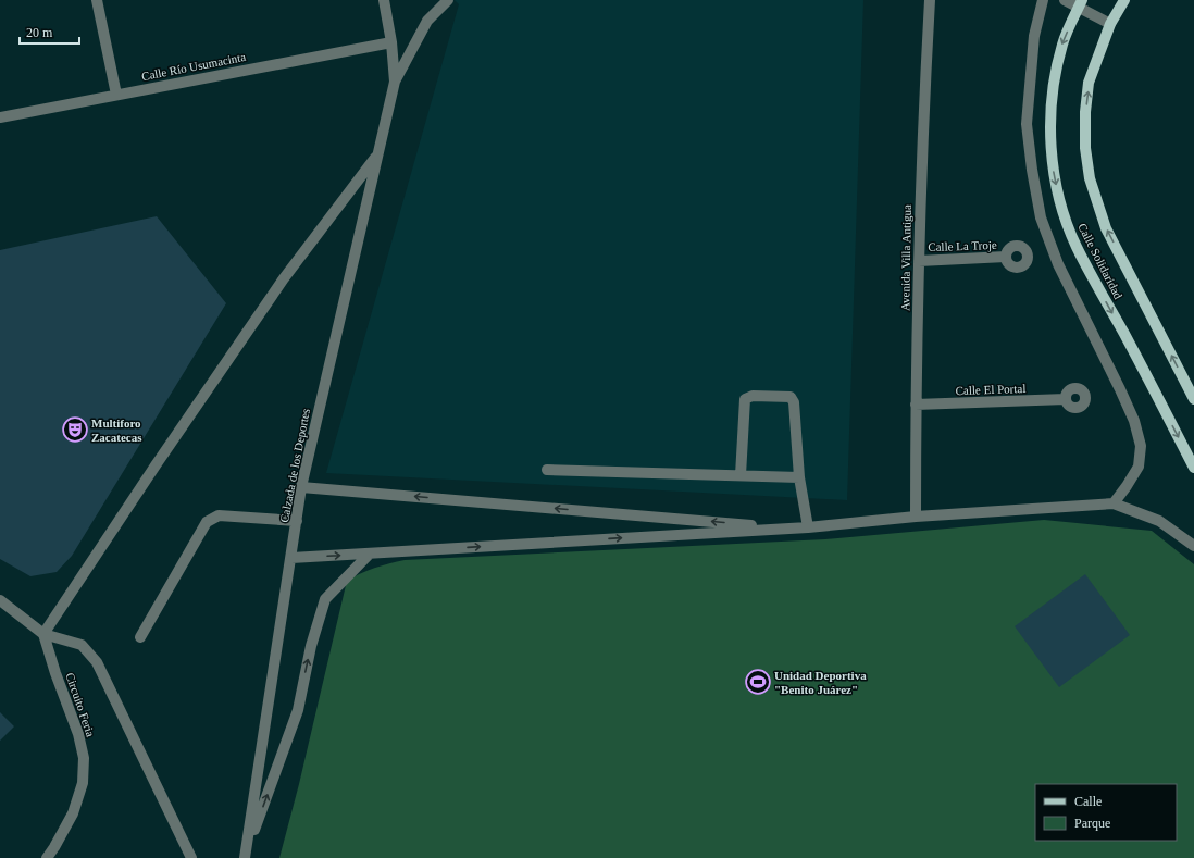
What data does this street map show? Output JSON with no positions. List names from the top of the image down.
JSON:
{
  "streets": {
    "main road": ["Calle Solidaridad"],
    "street": [
      "Calle Río Usumacinta",
      "Calle La Troje",
      "Avenida Villa Antigua",
      "Calle El Portal",
      "Calzada de los Deportes",
      "Circuito Feria"
    ]
  },
  "crossings": [
    ["Calle La Troje", "Avenida Villa Antigua"],
    ["Avenida Villa Antigua", "Calle El Portal"]
  ],
  "places": {
    "theatre": ["Multiforo Zacatecas"],
    "sports": ["Unidad Deportiva \"Benito Juárez\""]
  },
  "legend": ["Calle", "Parque"],
  "scale_bar": "20 m"
}
